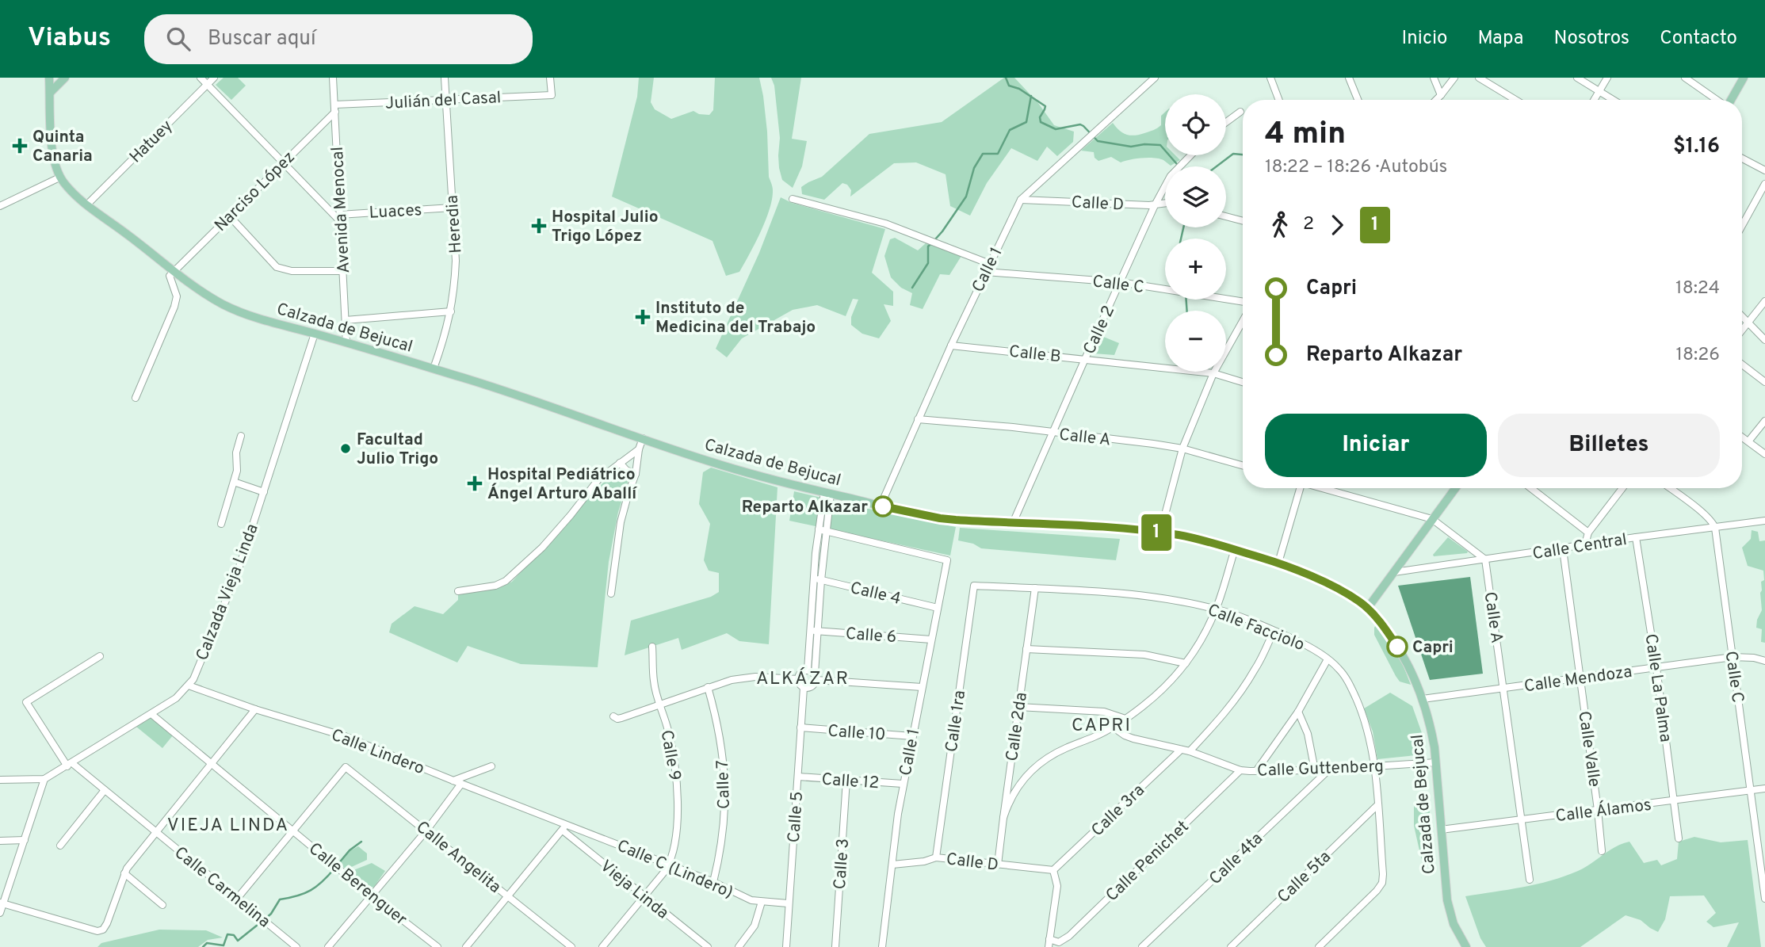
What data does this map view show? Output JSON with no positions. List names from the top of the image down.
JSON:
{
  "streets": {
    "main road": ["Calzada de Bejucal"],
    "street": [
      "Julián del Casal",
      "Hatuey",
      "Narciso López",
      "Calle D",
      "Avenida Menocal",
      "Luaces",
      "Heredia",
      "Calle 1",
      "Calle C",
      "Calle 2",
      "Calle B",
      "Calle A",
      "Calle Central",
      "Calzada Vieja Linda",
      "Calle 4",
      "Calle Facciolo",
      "Calle 6",
      "Calle Mendoza",
      "Calle La Palma",
      "Calle 1ra",
      "Calle 2da",
      "Calle 10",
      "Calle Valle",
      "Calle Lindero",
      "Calle 9",
      "Calle Guttenberg",
      "Calle 12",
      "Calle 7",
      "Calle 3ra",
      "Calle Álamos",
      "Calle 5",
      "Calle Angelita",
      "Calle 4ta",
      "Calle Penichet",
      "Calle 3",
      "Calle C (Lindero)",
      "Calle 5ta",
      "Calle Berenguer",
      "Calle Carmelina",
      "Vieja Linda"
    ]
  },
  "crossings": [
    ["Julián del Casal", "Narciso López"],
    ["Julián del Casal", "Avenida Menocal"],
    ["Julián del Casal", "Heredia"],
    ["Hatuey", "Calzada de Bejucal"],
    ["Narciso López", "Avenida Menocal"],
    ["Narciso López", "Calzada de Bejucal"],
    ["Calle D", "Calle 1"],
    ["Calle D", "Calle 2"],
    ["Calle D", "Calle 1ra"],
    ["Calle D", "Calle 2da"],
    ["Calle D", "Calle 3ra"],
    ["Avenida Menocal", "Luaces"],
    ["Avenida Menocal", "Calzada de Bejucal"],
    ["Luaces", "Heredia"],
    ["Heredia", "Calzada de Bejucal"],
    ["Calle 1", "Calle C"],
    ["Calle 1", "Calzada de Bejucal"],
    ["Calle 1", "Calle B"],
    ["Calle 1", "Calle A"],
    ["Calle 1", "Calle 4"],
    ["Calle 1", "Calle 6"],
    ["Calle 1", "Calle 10"],
    ["Calle 1", "Calle 12"],
    ["Calle C", "Calle 2"],
    ["Calle C", "Calle Central"],
    ["Calle C", "Calle Mendoza"],
    ["Calle C", "Calle Álamos"],
    ["Calzada de Bejucal", "Calle 2"],
    ["Calzada de Bejucal", "Calzada Vieja Linda"],
    ["Calzada de Bejucal", "Calle Mendoza"],
    ["Calzada de Bejucal", "Calle Guttenberg"],
    ["Calzada de Bejucal", "Calle Álamos"],
    ["Calle 2", "Calle B"],
    ["Calle 2", "Calle A"],
    ["Calle A", "Calle Central"],
    ["Calle A", "Calle Mendoza"],
    ["Calle A", "Calle Álamos"],
    ["Calle Central", "Calle La Palma"],
    ["Calle Central", "Calle Valle"],
    ["Calzada Vieja Linda", "Calle Lindero"],
    ["Calzada Vieja Linda", "Calle Berenguer"],
    ["Calzada Vieja Linda", "Calle Carmelina"],
    ["Calle Facciolo", "Calle 1ra"],
    ["Calle Facciolo", "Calle 2da"],
    ["Calle Facciolo", "Calle Guttenberg"],
    ["Calle Facciolo", "Calle 5ta"],
    ["Calle Mendoza", "Calle La Palma"],
    ["Calle Mendoza", "Calle Valle"],
    ["Calle La Palma", "Calle Álamos"],
    ["Calle 10", "Calle 5"],
    ["Calle Valle", "Calle Álamos"],
    ["Calle Lindero", "Calle C (Lindero)"],
    ["Calle Lindero", "Vieja Linda"],
    ["Calle 9", "Calle C (Lindero)"],
    ["Calle Guttenberg", "Calle 3ra"],
    ["Calle Guttenberg", "Calle 4ta"],
    ["Calle Guttenberg", "Calle Penichet"],
    ["Calle 12", "Calle 5"],
    ["Calle 12", "Calle 3"],
    ["Calle 7", "Calle C (Lindero)"],
    ["Calle 5", "Calle C (Lindero)"],
    ["Calle Angelita", "Calle Berenguer"],
    ["Calle C (Lindero)", "Vieja Linda"]
  ],
  "districts": ["ALKÁZAR", "CAPRI", "VIEJA LINDA"],
  "places": {
    "health": [
      "Quinta Canaria",
      "Hospital Julio Trigo López",
      "Instituto de Medicina del Trabajo",
      "Hospital Pediátrico Ángel Arturo Aballí"
    ],
    "other": ["Facultad Julio Trigo", "Reparto Alkazar", "Capri"]
  },
  "lines": ["bus line 1"],
  "page": {
    "header": "Viabus",
    "search": "Buscar aquí",
    "nav": [
      "Inicio",
      "Mapa",
      "Nosotros",
      "Contacto"
    ],
    "on_map": "1",
    "map_buttons": ["+", "−"],
    "heading": ["4 min", "18:22 – 18:26 · Autobús", "$1.16"],
    "legs": ["2", "1"],
    "list": [
      {
        "name": "Capri",
        "value": "18:24"
      },
      {
        "name": "Reparto Alkazar",
        "value": "18:26"
      }
    ],
    "buttons": ["Iniciar", "Billetes"]
  }
}
